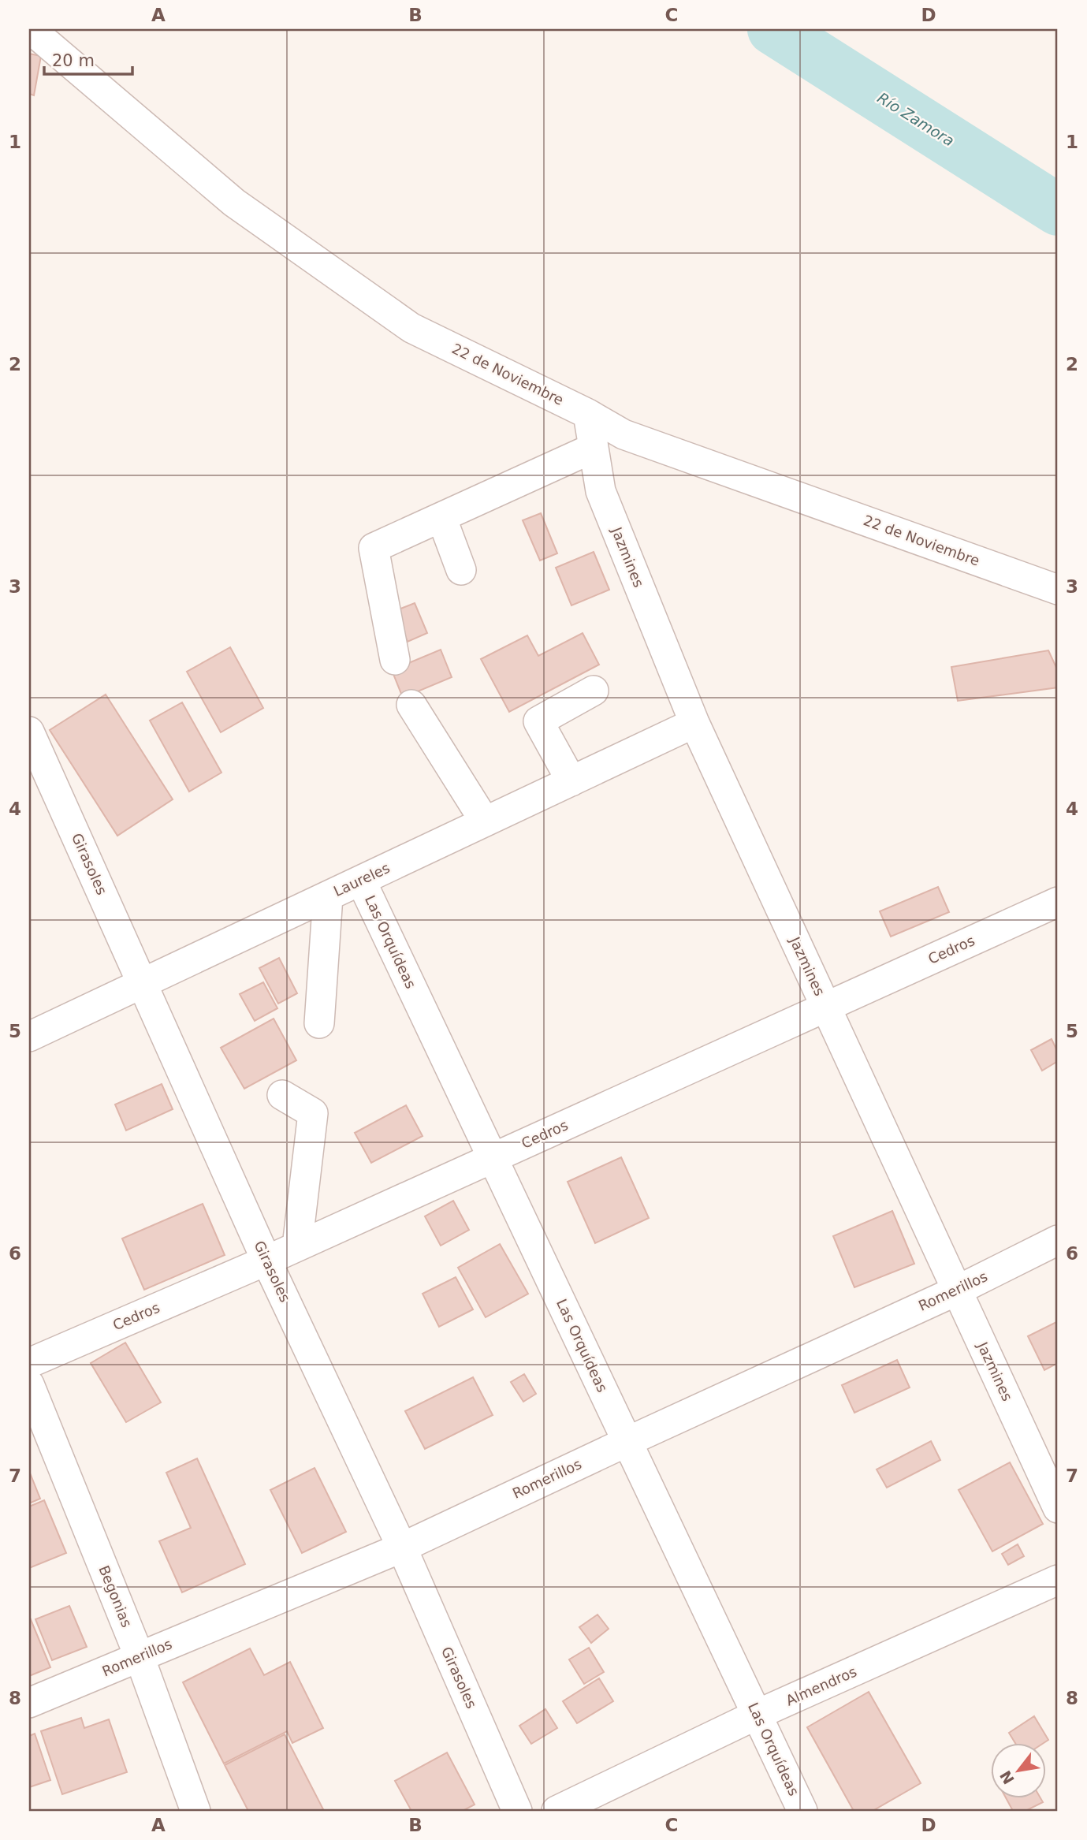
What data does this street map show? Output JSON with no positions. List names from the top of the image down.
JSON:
{
  "streets": {
    "street": [
      "22 de Noviembre",
      "Jazmines",
      "Girasoles",
      "Laureles",
      "Las Orquídeas",
      "Cedros",
      "Romerillos",
      "Begonias",
      "Almendros"
    ]
  },
  "crossings": [
    ["22 de Noviembre", "Jazmines"],
    ["Jazmines", "Laureles"],
    ["Jazmines", "Cedros"],
    ["Jazmines", "Romerillos"],
    ["Girasoles", "Laureles"],
    ["Girasoles", "Cedros"],
    ["Girasoles", "Romerillos"],
    ["Laureles", "Las Orquídeas"],
    ["Las Orquídeas", "Cedros"],
    ["Las Orquídeas", "Romerillos"],
    ["Las Orquídeas", "Almendros"],
    ["Romerillos", "Begonias"]
  ],
  "water": ["Río Zamora"],
  "scale_bar": "20 m",
  "north": "bottom left",
  "grid": {
    "columns": [
      "A",
      "B",
      "C",
      "D"
    ],
    "rows": [
      "1",
      "2",
      "3",
      "4",
      "5",
      "6",
      "7",
      "8"
    ]
  }
}
